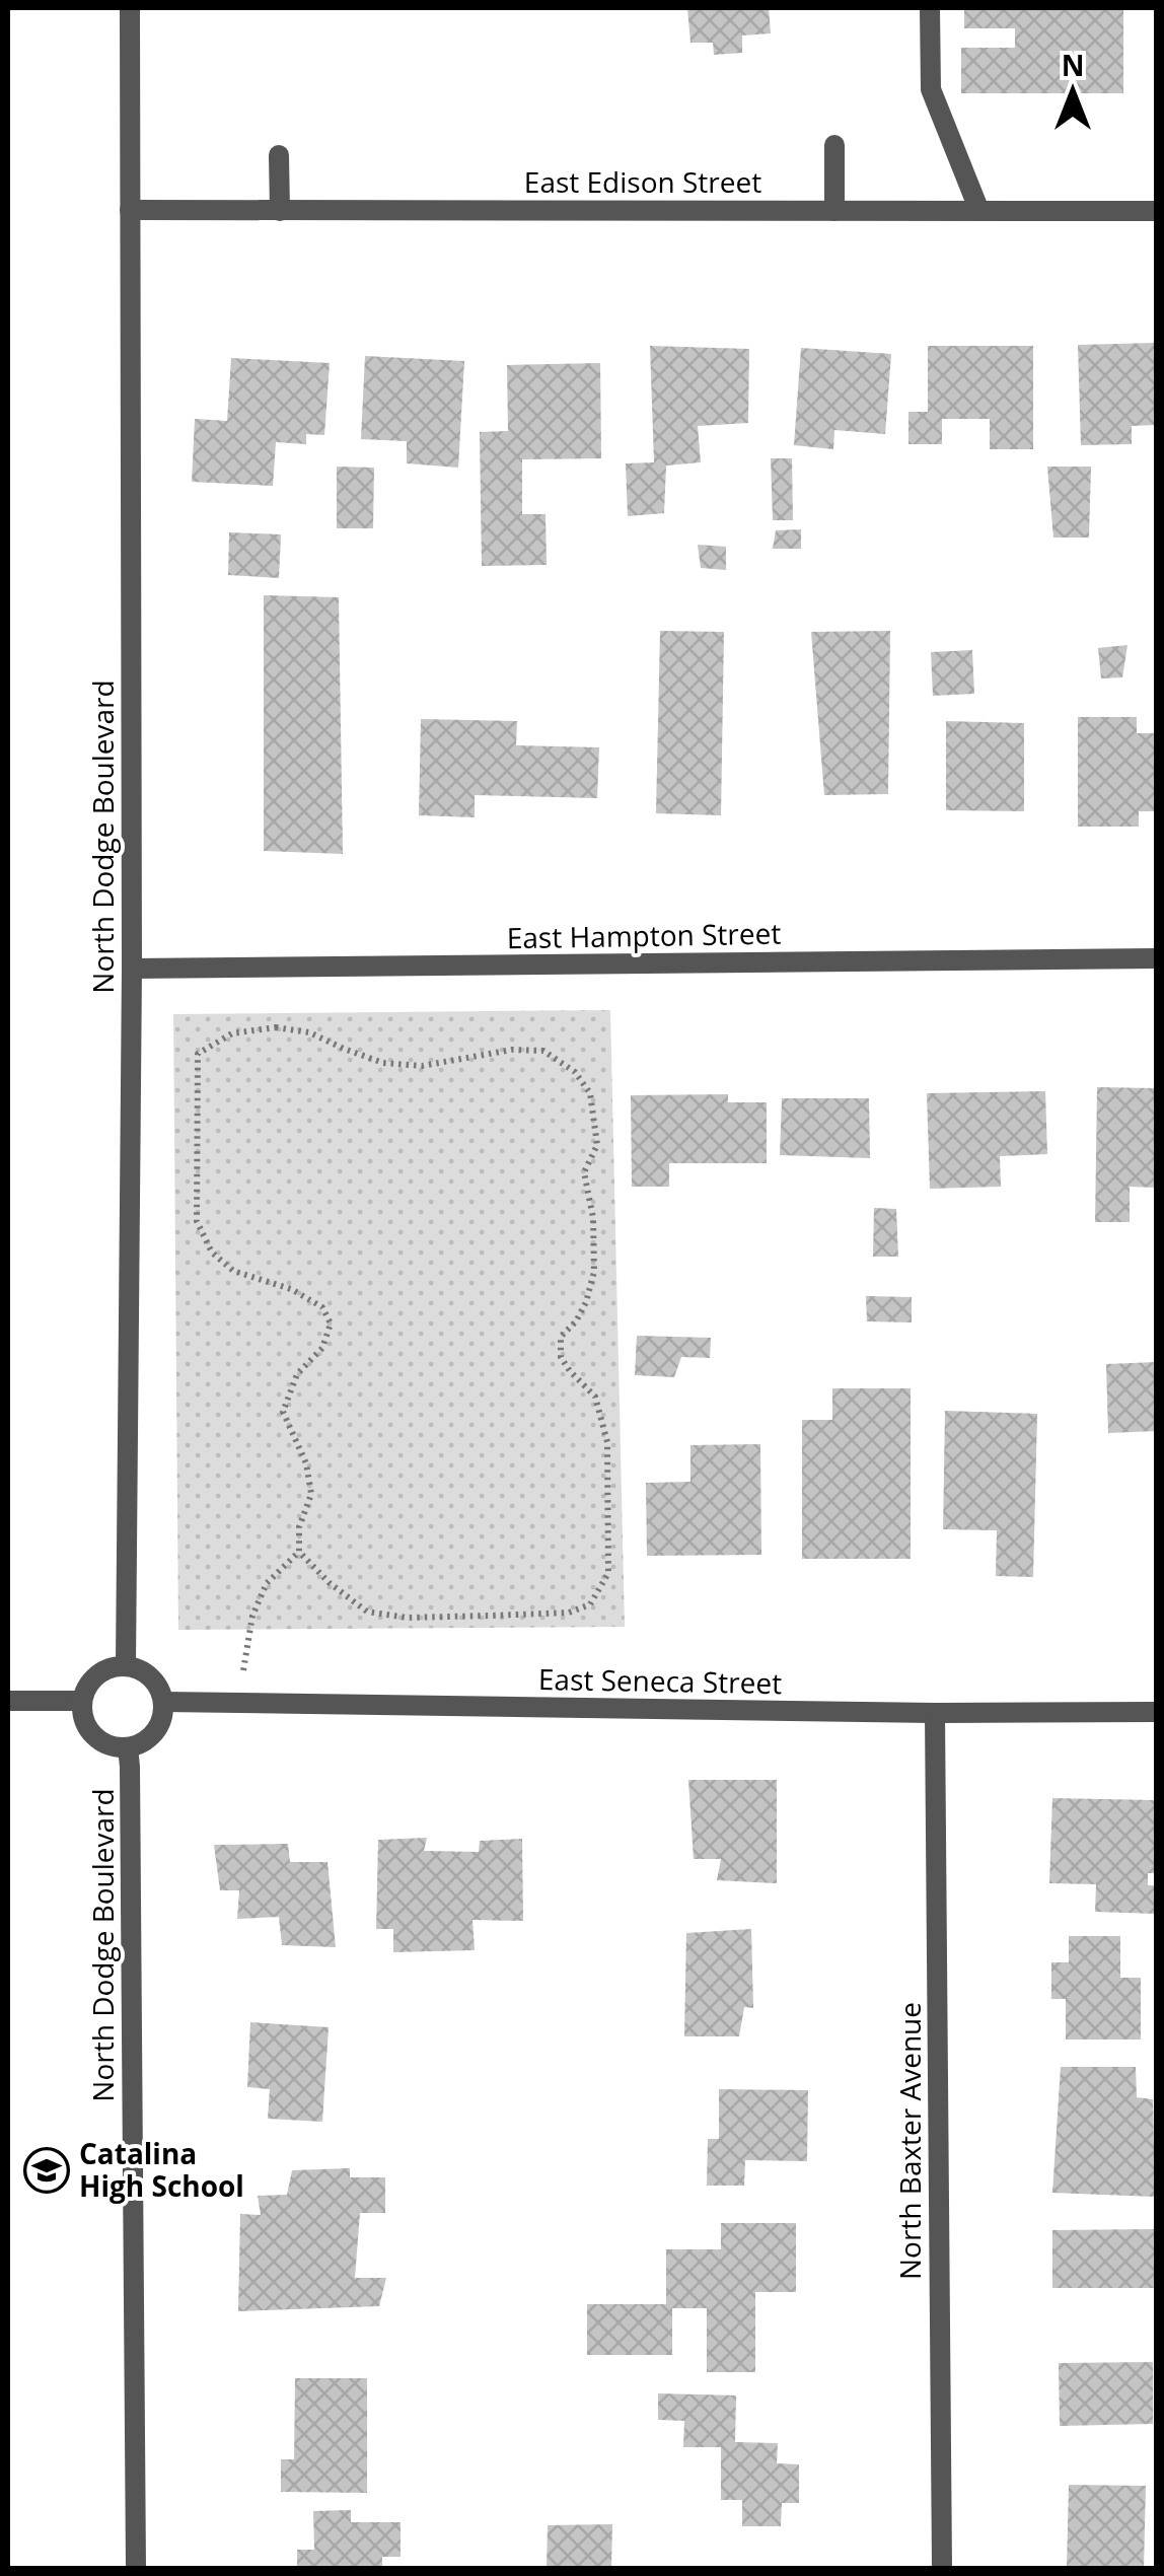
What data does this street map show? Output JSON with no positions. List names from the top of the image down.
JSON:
{
  "streets": {
    "street": [
      "East Edison Street",
      "North Dodge Boulevard",
      "East Hampton Street",
      "East Seneca Street",
      "North Baxter Avenue"
    ]
  },
  "crossings": [
    ["East Edison Street", "North Dodge Boulevard"],
    ["North Dodge Boulevard", "East Hampton Street"],
    ["North Dodge Boulevard", "East Seneca Street"],
    ["East Seneca Street", "North Baxter Avenue"]
  ],
  "places": {
    "school or university": ["Catalina High School"]
  },
  "north": "top"
}
